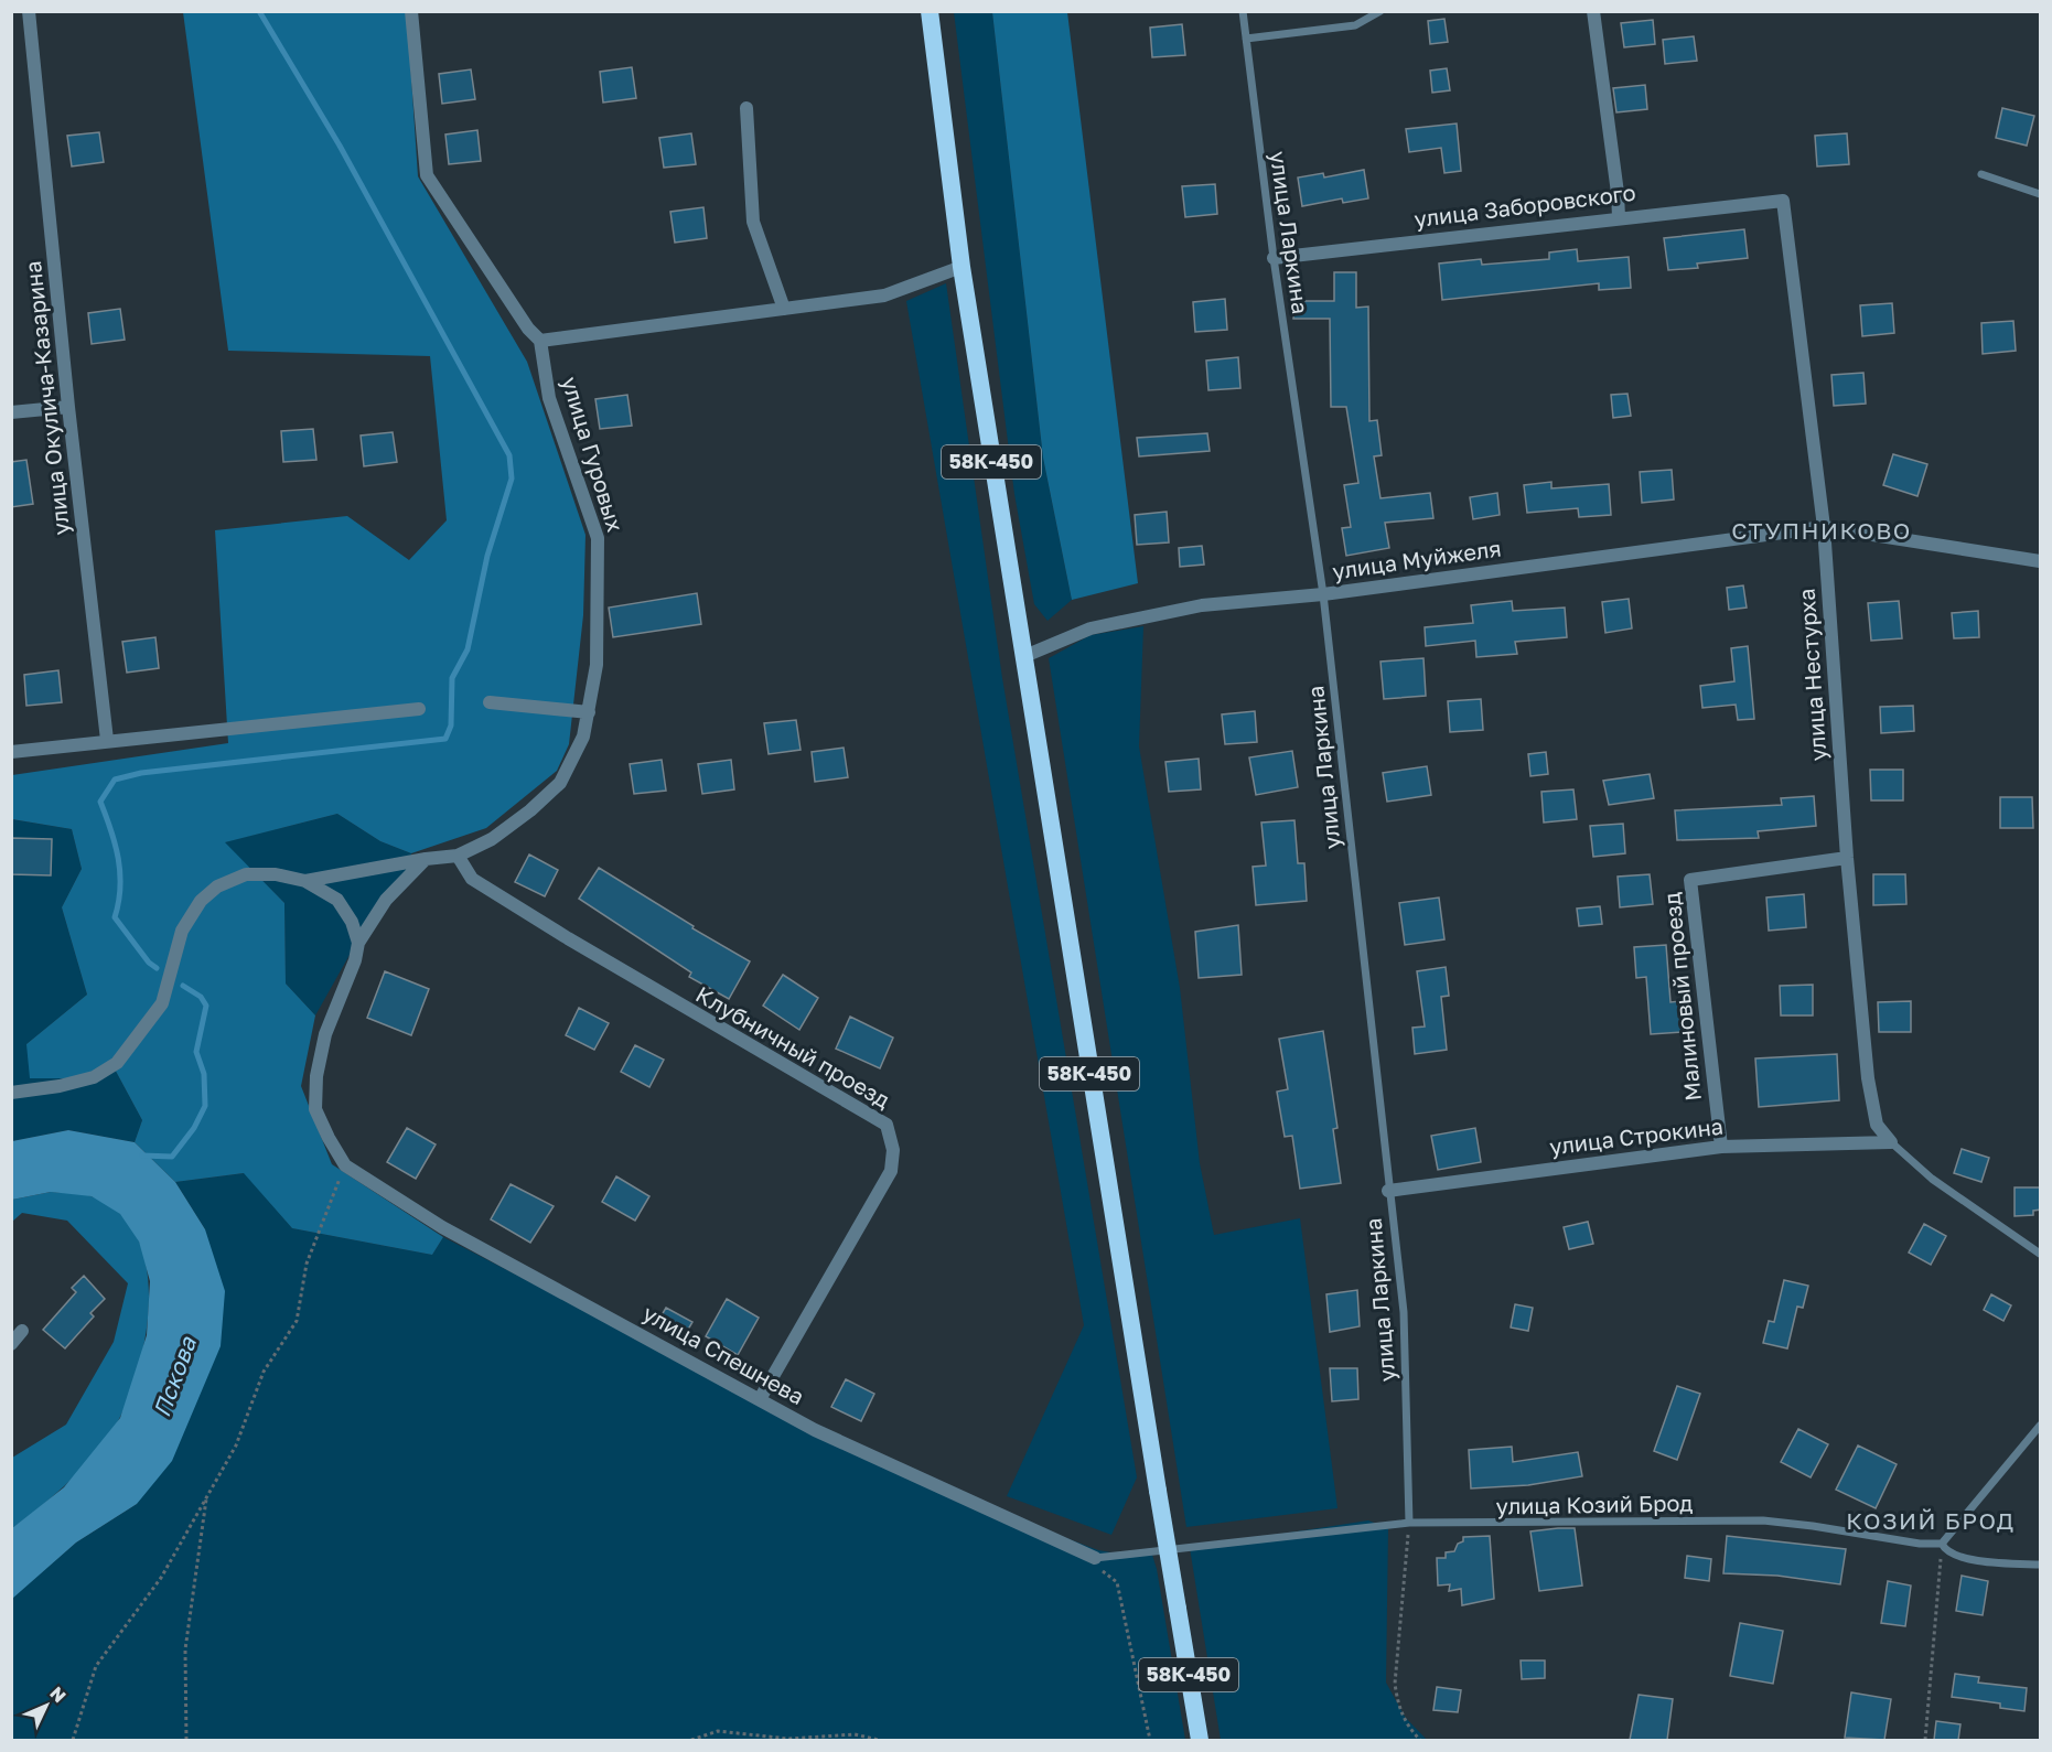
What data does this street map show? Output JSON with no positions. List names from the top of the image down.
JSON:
{
  "streets": {
    "highway": ["58К-450"],
    "street": [
      "улица Заборовского",
      "улица Окулича-Казарина",
      "улица Гуровых",
      "улица Муйжеля",
      "улица Нестурха",
      "Малиновый проезд",
      "Клубничный проезд",
      "улица Строкина",
      "улица Спешнева"
    ],
    "lane": ["улица Ларкина", "улица Козий Брод"]
  },
  "crossings": [
    ["улица Заборовского", "улица Ларкина"],
    ["улица Заборовского", "улица Нестурха"],
    ["улица Ларкина", "улица Муйжеля"],
    ["улица Ларкина", "улица Строкина"],
    ["улица Ларкина", "улица Козий Брод"],
    ["улица Гуровых", "Клубничный проезд"],
    ["58К-450", "улица Муйжеля"],
    ["улица Муйжеля", "улица Нестурха"],
    ["улица Нестурха", "Малиновый проезд"],
    ["улица Нестурха", "улица Строкина"],
    ["Малиновый проезд", "улица Строкина"],
    ["Клубничный проезд", "улица Спешнева"],
    ["улица Спешнева", "улица Козий Брод"]
  ],
  "districts": ["СТУПНИКОВО", "КОЗИЙ БРОД"],
  "water": ["Пскова"],
  "north": "top right"
}
